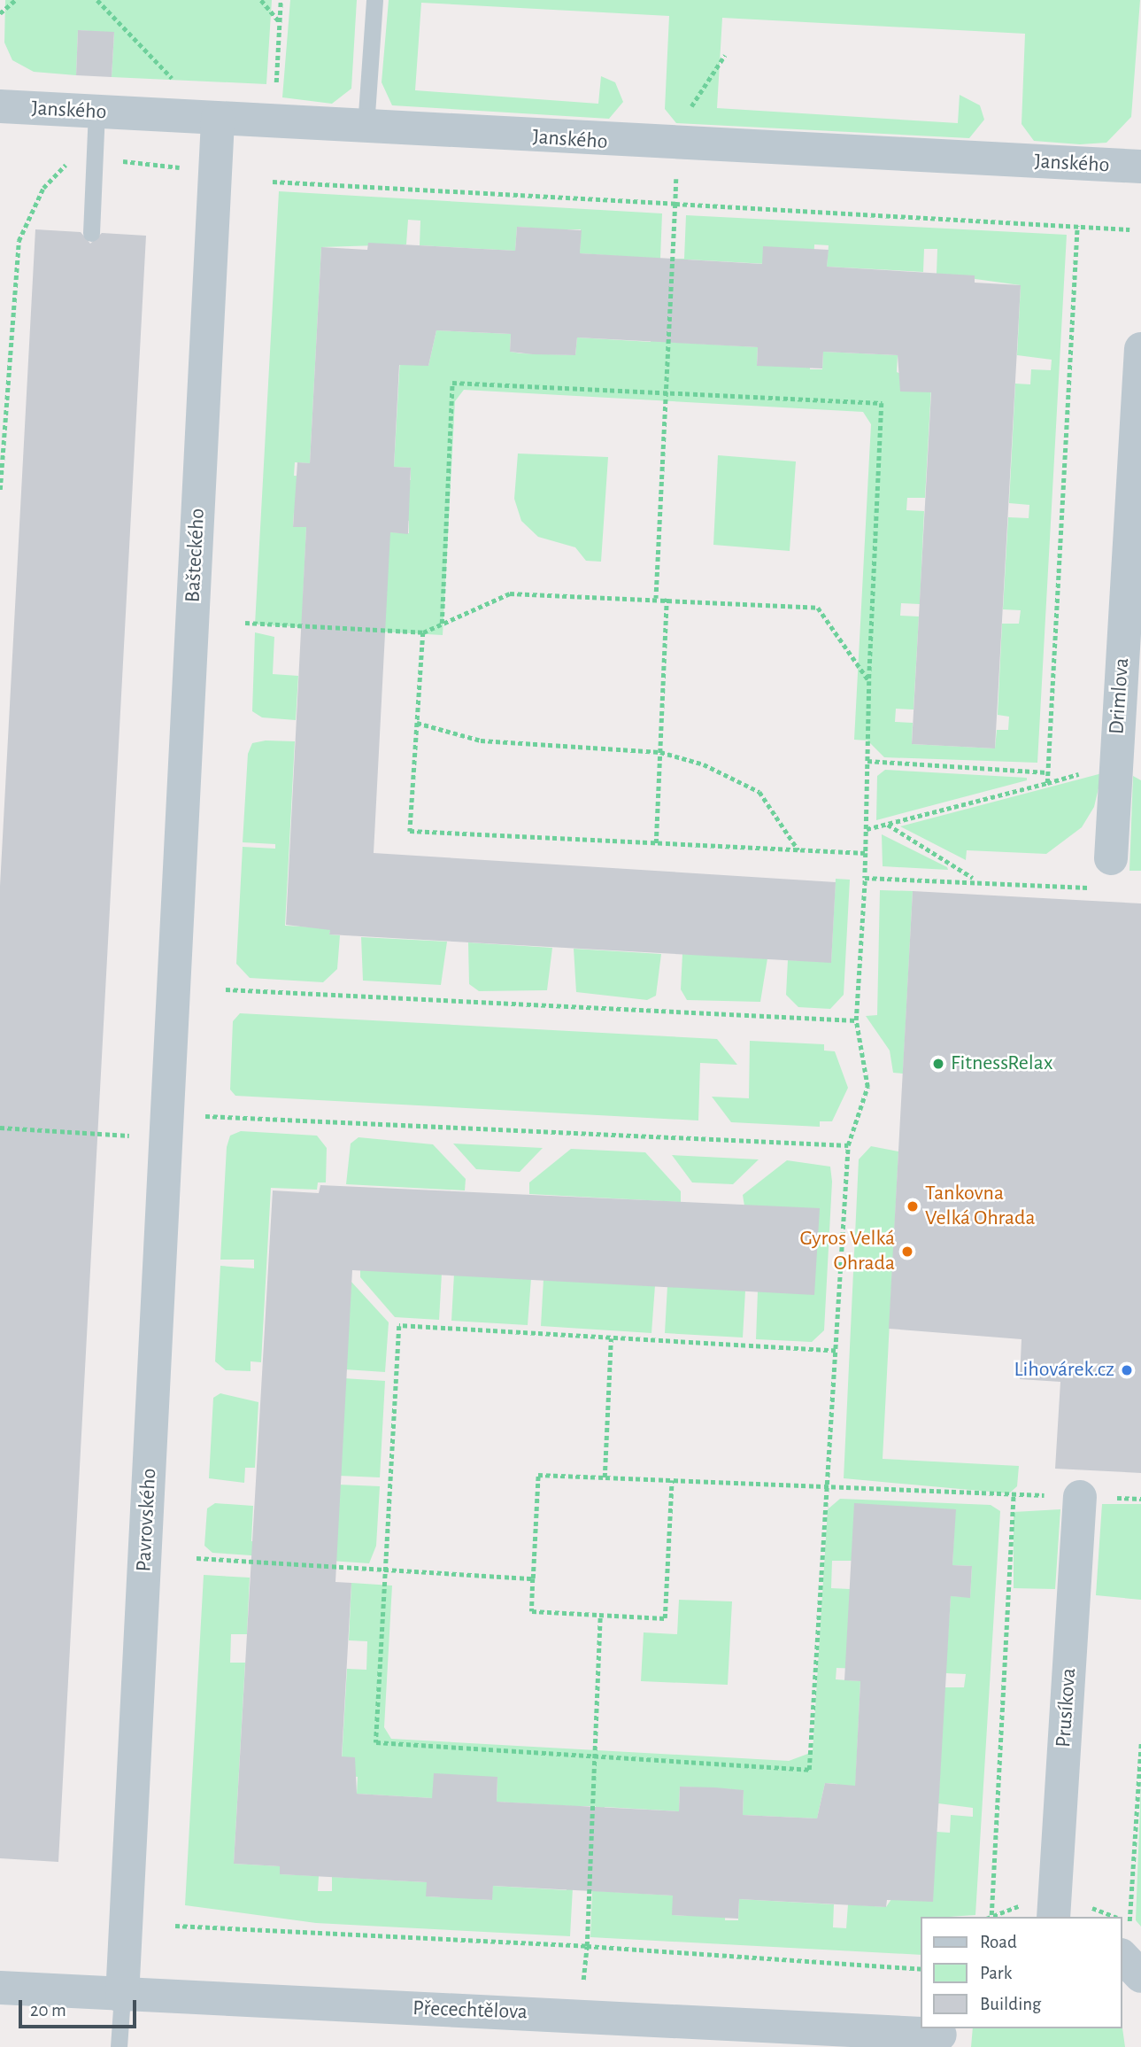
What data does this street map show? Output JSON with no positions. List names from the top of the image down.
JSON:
{
  "streets": {
    "street": [
      "Janského",
      "Bašteckého",
      "Drimlova",
      "Pavrovského",
      "Prusíkova",
      "Přecechtělova"
    ]
  },
  "crossings": [
    ["Janského", "Bašteckého"],
    ["Bašteckého", "Pavrovského"],
    ["Pavrovského", "Přecechtělova"]
  ],
  "places": [
    "FitnessRelax",
    "Tankovna Velká Ohrada",
    "Gyros Velká Ohrada",
    "Lihovárek.cz"
  ],
  "legend": ["Road", "Park", "Building"],
  "scale_bar": "20 m"
}
